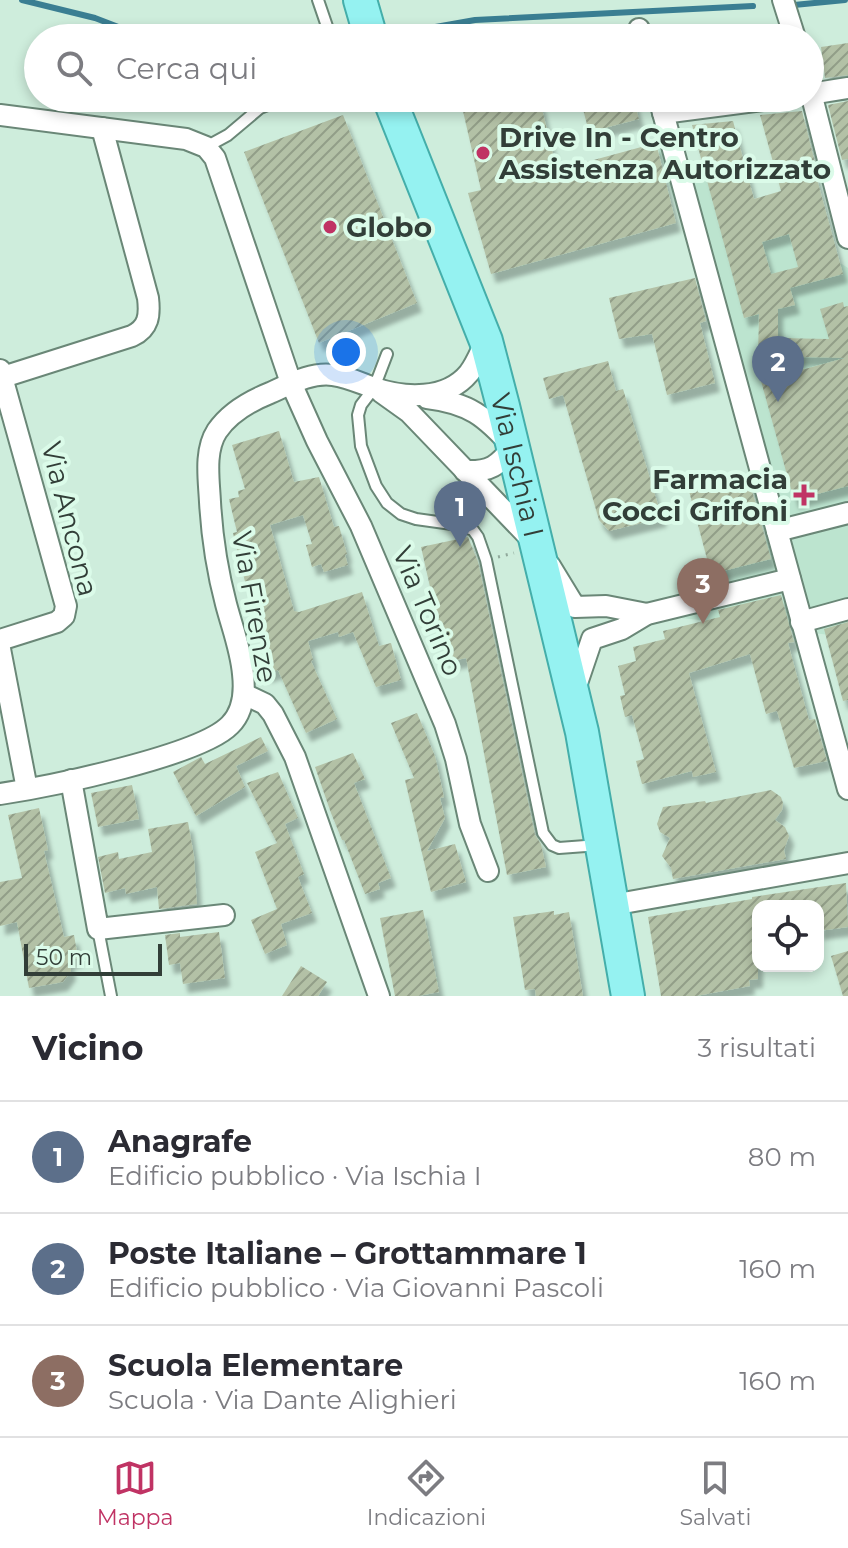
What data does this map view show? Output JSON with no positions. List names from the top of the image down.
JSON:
{
  "streets": {
    "main road": ["Via Ischia I"],
    "street": ["Via Ancona", "Via Firenze", "Via Torino"]
  },
  "crossings": [
    ["Via Firenze", "Via Torino"]
  ],
  "places": {
    "other": ["Drive In - Centro Assistenza Autorizzato", "Globo"],
    "health": ["Farmacia Cocci Grifoni"]
  },
  "scale_bar": "50 m",
  "page": {
    "search": "Cerca qui",
    "pins": ["2", "1", "3"],
    "scale": "50 m",
    "heading": ["Vicino", "3 risultati"],
    "list": [
      {
        "mark": "1",
        "name": "Anagrafe",
        "note": "Edificio pubblico · Via Ischia I",
        "value": "80 m"
      },
      {
        "mark": "2",
        "name": "Poste Italiane – Grottammare 1",
        "note": "Edificio pubblico · Via Giovanni Pascoli",
        "value": "160 m"
      },
      {
        "mark": "3",
        "name": "Scuola Elementare",
        "note": "Scuola · Via Dante Alighieri",
        "value": "160 m"
      }
    ],
    "nav": ["Mappa", "Indicazioni", "Salvati"]
  }
}
